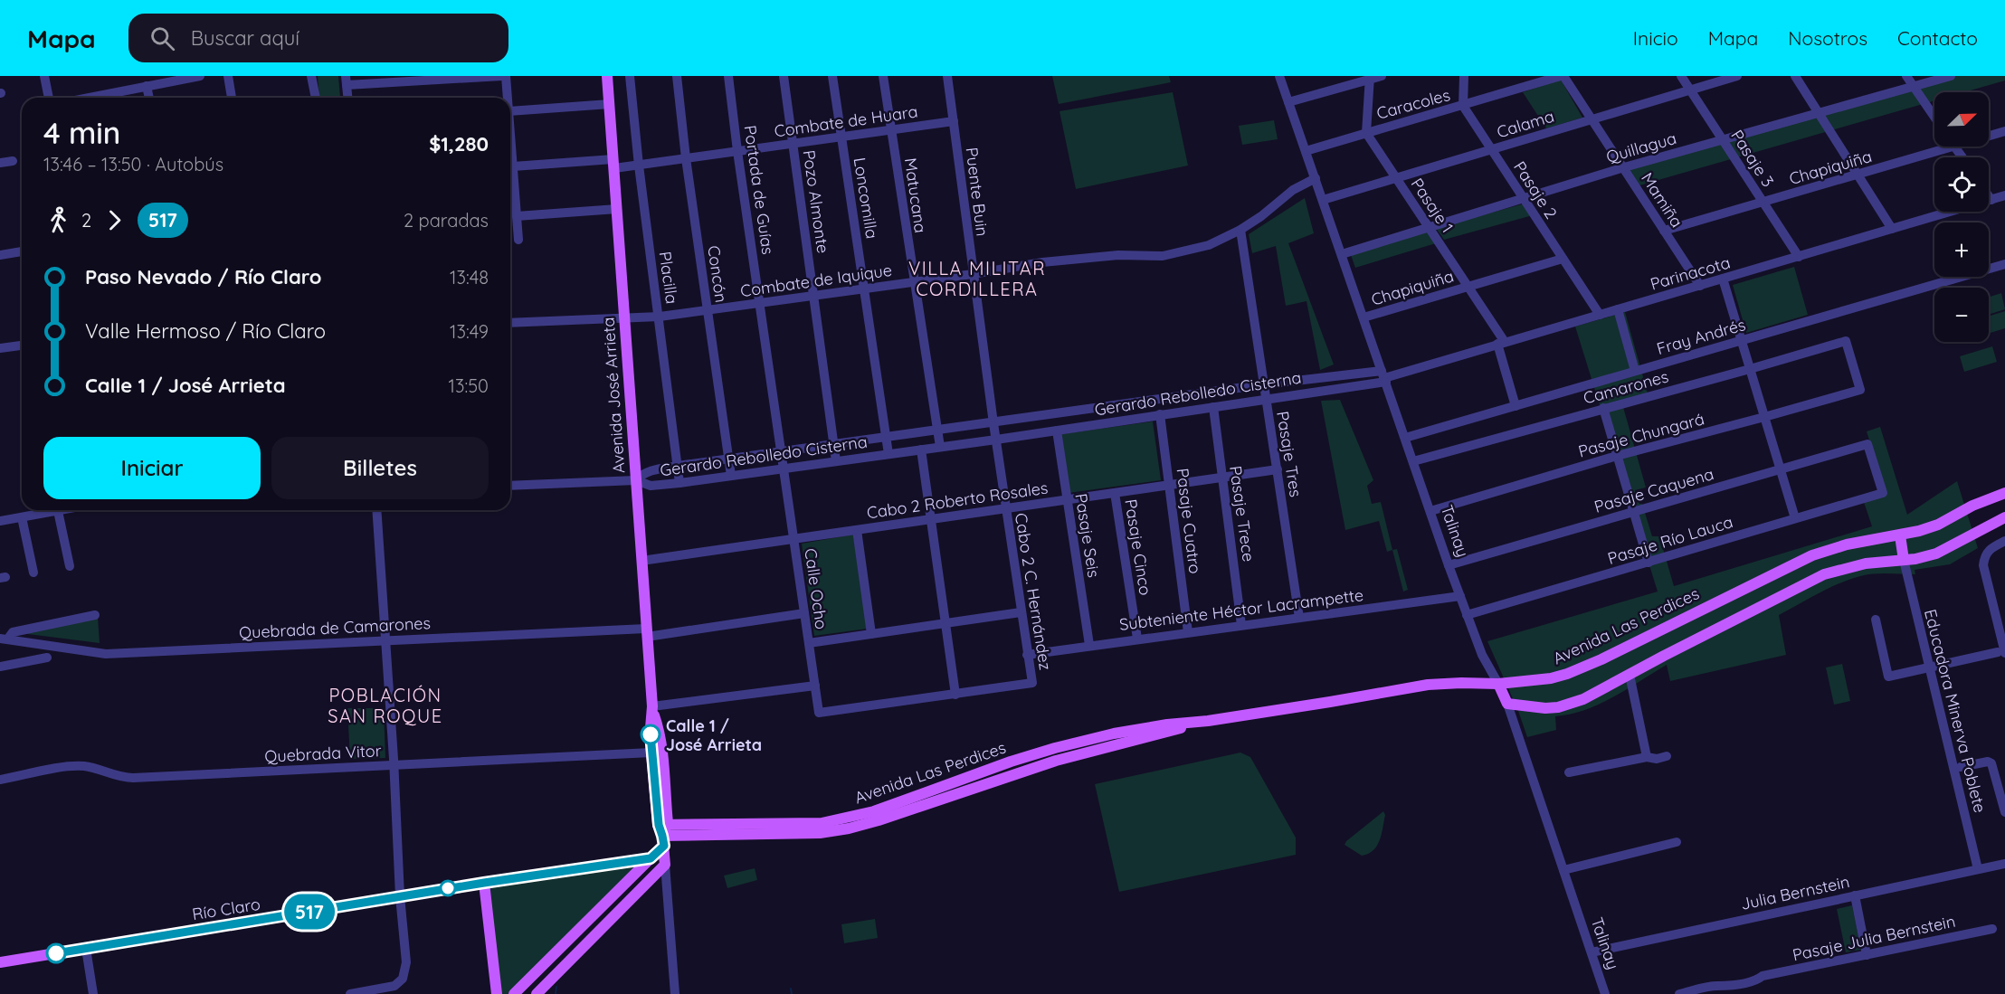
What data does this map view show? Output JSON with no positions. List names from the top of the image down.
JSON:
{
  "streets": {
    "main road": [
      "Avenida José Arrieta",
      "Talinay",
      "Avenida Las Perdices",
      "Río Claro"
    ],
    "street": [
      "Caracoles",
      "Combate de Huara",
      "Calama",
      "Quillagua",
      "Pasaje 3",
      "Chapiquiña",
      "Portada de Guías",
      "Pasaje 2",
      "Puente Buin",
      "Matucana",
      "Loncomilla",
      "Mamiña",
      "Pozo Almonte",
      "Pasaje 1",
      "Parinacota",
      "Concón",
      "Placilla",
      "Combate de Iquique",
      "Fray Andrés",
      "Camarones",
      "Gerardo Rebolledo Cisterna",
      "Pasaje Chungará",
      "Pasaje Tres",
      "Pasaje Caquena",
      "Cabo 2 Roberto Rosales",
      "Pasaje Trece",
      "Pasaje Cuatro",
      "Pasaje Seis",
      "Pasaje Río Lauca",
      "Pasaje Cinco",
      "Calle Ocho",
      "Cabo 2 C. Hernández",
      "Subteniente Héctor Lacrampette",
      "Quebrada de Camarones",
      "Educadora Minerva Poblete",
      "Quebrada Vitor",
      "Julia Bernstein",
      "Pasaje Julia Bernstein"
    ]
  },
  "crossings": [
    ["Caracoles", "Pasaje 2"],
    ["Caracoles", "Mamiña"],
    ["Caracoles", "Pasaje 1"],
    ["Caracoles", "Talinay"],
    ["Combate de Huara", "Portada de Guías"],
    ["Combate de Huara", "Puente Buin"],
    ["Combate de Huara", "Matucana"],
    ["Combate de Huara", "Loncomilla"],
    ["Combate de Huara", "Pozo Almonte"],
    ["Combate de Huara", "Concón"],
    ["Combate de Huara", "Placilla"],
    ["Combate de Huara", "Avenida José Arrieta"],
    ["Calama", "Pasaje 3"],
    ["Calama", "Pasaje 2"],
    ["Calama", "Mamiña"],
    ["Calama", "Pasaje 1"],
    ["Calama", "Talinay"],
    ["Quillagua", "Pasaje 3"],
    ["Quillagua", "Pasaje 2"],
    ["Quillagua", "Mamiña"],
    ["Quillagua", "Pasaje 1"],
    ["Quillagua", "Talinay"],
    ["Pasaje 3", "Chapiquiña"],
    ["Pasaje 3", "Parinacota"],
    ["Chapiquiña", "Pasaje 2"],
    ["Chapiquiña", "Mamiña"],
    ["Chapiquiña", "Pasaje 1"],
    ["Chapiquiña", "Talinay"],
    ["Portada de Guías", "Combate de Iquique"],
    ["Portada de Guías", "Gerardo Rebolledo Cisterna"],
    ["Portada de Guías", "Calle Ocho"],
    ["Pasaje 2", "Parinacota"],
    ["Puente Buin", "Combate de Iquique"],
    ["Puente Buin", "Gerardo Rebolledo Cisterna"],
    ["Puente Buin", "Cabo 2 C. Hernández"],
    ["Matucana", "Combate de Iquique"],
    ["Matucana", "Gerardo Rebolledo Cisterna"],
    ["Loncomilla", "Combate de Iquique"],
    ["Loncomilla", "Gerardo Rebolledo Cisterna"],
    ["Mamiña", "Parinacota"],
    ["Pozo Almonte", "Combate de Iquique"],
    ["Pozo Almonte", "Gerardo Rebolledo Cisterna"],
    ["Pasaje 1", "Parinacota"],
    ["Pasaje 1", "Fray Andrés"],
    ["Parinacota", "Gerardo Rebolledo Cisterna"],
    ["Parinacota", "Talinay"],
    ["Concón", "Combate de Iquique"],
    ["Concón", "Gerardo Rebolledo Cisterna"],
    ["Placilla", "Combate de Iquique"],
    ["Placilla", "Gerardo Rebolledo Cisterna"],
    ["Combate de Iquique", "Avenida José Arrieta"],
    ["Combate de Iquique", "Pasaje Tres"],
    ["Combate de Iquique", "Talinay"],
    ["Fray Andrés", "Talinay"],
    ["Camarones", "Pasaje Chungará"],
    ["Camarones", "Talinay"],
    ["Gerardo Rebolledo Cisterna", "Avenida José Arrieta"],
    ["Gerardo Rebolledo Cisterna", "Pasaje Tres"],
    ["Gerardo Rebolledo Cisterna", "Pasaje Trece"],
    ["Gerardo Rebolledo Cisterna", "Pasaje Cuatro"],
    ["Gerardo Rebolledo Cisterna", "Talinay"],
    ["Gerardo Rebolledo Cisterna", "Pasaje Seis"],
    ["Gerardo Rebolledo Cisterna", "Calle Ocho"],
    ["Gerardo Rebolledo Cisterna", "Cabo 2 C. Hernández"],
    ["Avenida José Arrieta", "Cabo 2 Roberto Rosales"],
    ["Avenida José Arrieta", "Avenida Las Perdices"],
    ["Avenida José Arrieta", "Quebrada de Camarones"],
    ["Avenida José Arrieta", "Quebrada Vitor"],
    ["Pasaje Chungará", "Talinay"],
    ["Pasaje Tres", "Cabo 2 Roberto Rosales"],
    ["Pasaje Tres", "Subteniente Héctor Lacrampette"],
    ["Pasaje Caquena", "Talinay"],
    ["Pasaje Caquena", "Pasaje Río Lauca"],
    ["Cabo 2 Roberto Rosales", "Pasaje Trece"],
    ["Cabo 2 Roberto Rosales", "Pasaje Cuatro"],
    ["Cabo 2 Roberto Rosales", "Pasaje Seis"],
    ["Cabo 2 Roberto Rosales", "Pasaje Cinco"],
    ["Cabo 2 Roberto Rosales", "Calle Ocho"],
    ["Cabo 2 Roberto Rosales", "Cabo 2 C. Hernández"],
    ["Pasaje Trece", "Subteniente Héctor Lacrampette"],
    ["Pasaje Cuatro", "Subteniente Héctor Lacrampette"],
    ["Talinay", "Pasaje Río Lauca"],
    ["Talinay", "Subteniente Héctor Lacrampette"],
    ["Talinay", "Avenida Las Perdices"],
    ["Talinay", "Julia Bernstein"],
    ["Pasaje Seis", "Subteniente Héctor Lacrampette"],
    ["Pasaje Cinco", "Subteniente Héctor Lacrampette"],
    ["Calle Ocho", "Cabo 2 C. Hernández"],
    ["Calle Ocho", "Quebrada de Camarones"],
    ["Cabo 2 C. Hernández", "Subteniente Héctor Lacrampette"],
    ["Educadora Minerva Poblete", "Julia Bernstein"]
  ],
  "districts": ["VILLA MILITAR CORDILLERA", "POBLACIÓN SAN ROQUE"],
  "places": ["Calle 1 / José Arrieta"],
  "lines": ["bus line 517"],
  "north": "top right",
  "page": {
    "header": "Mapa",
    "search": "Buscar aquí",
    "nav": [
      "Inicio",
      "Mapa",
      "Nosotros",
      "Contacto"
    ],
    "on_map": "517",
    "map_buttons": ["+", "−"],
    "heading": ["4 min", "13:46 – 13:50 · Autobús", "$1,280"],
    "legs": ["2", "517", "2 paradas"],
    "list": [
      {
        "name": "Paso Nevado / Río Claro",
        "value": "13:48"
      },
      {
        "name": "Valle Hermoso / Río Claro",
        "value": "13:49"
      },
      {
        "name": "Calle 1 / José Arrieta",
        "value": "13:50"
      }
    ],
    "buttons": ["Iniciar", "Billetes"]
  }
}
